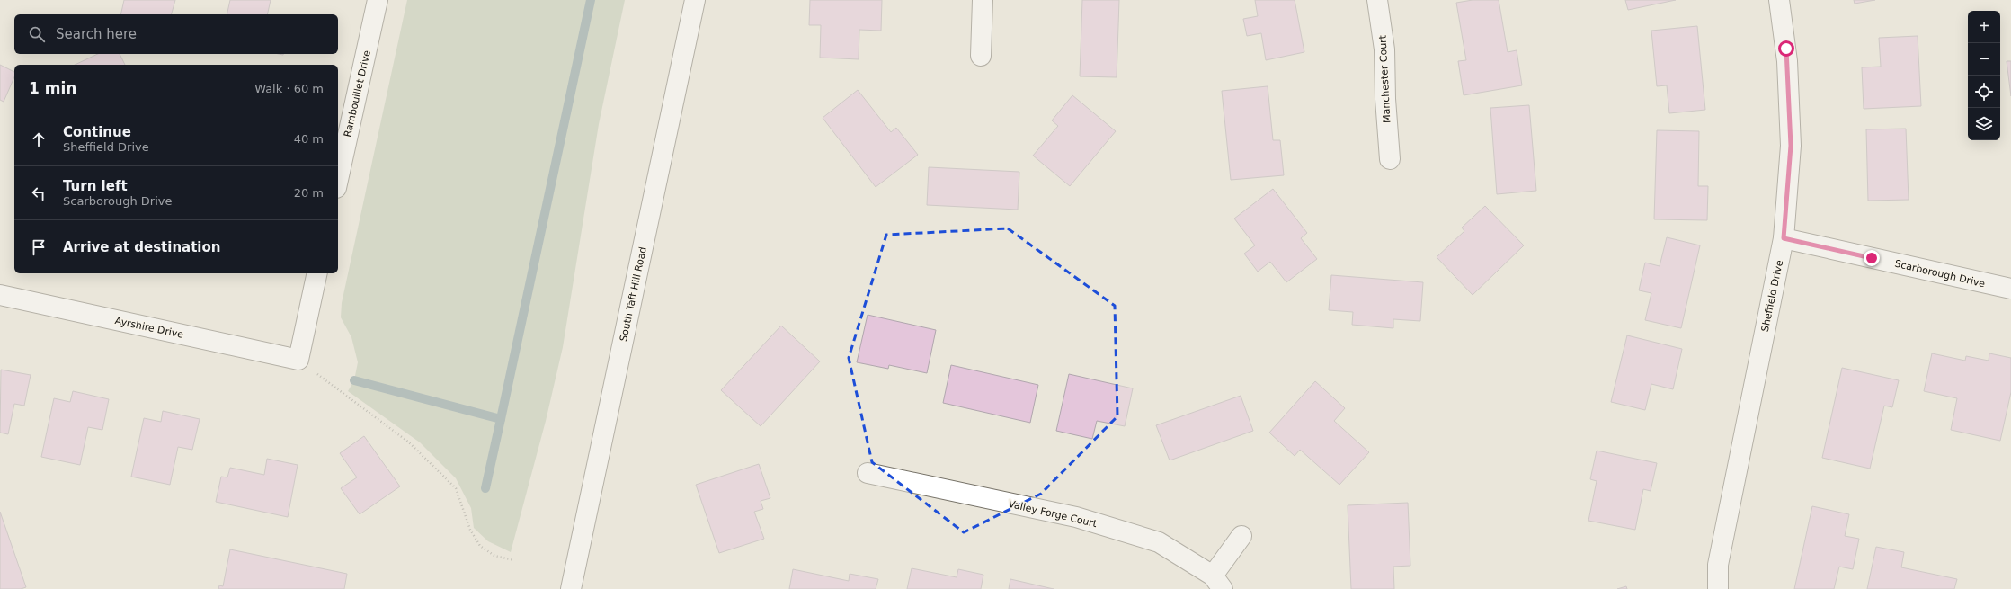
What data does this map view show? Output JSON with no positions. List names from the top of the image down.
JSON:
{
  "streets": {
    "street": [
      "Manchester Court",
      "Rambouillet Drive",
      "Scarborough Drive",
      "South Taft Hill Road",
      "Sheffield Drive",
      "Ayrshire Drive",
      "Valley Forge Court"
    ]
  },
  "crossings": [
    ["Scarborough Drive", "Sheffield Drive"]
  ],
  "page": {
    "map_buttons": ["+", "−"],
    "search": "Search here",
    "heading": ["1 min", "Walk · 60 m"],
    "list": [
      ["Continue", "Sheffield Drive", "40 m"],
      ["Turn left", "Scarborough Drive", "20 m"],
      "Arrive at destination"
    ]
  }
}
